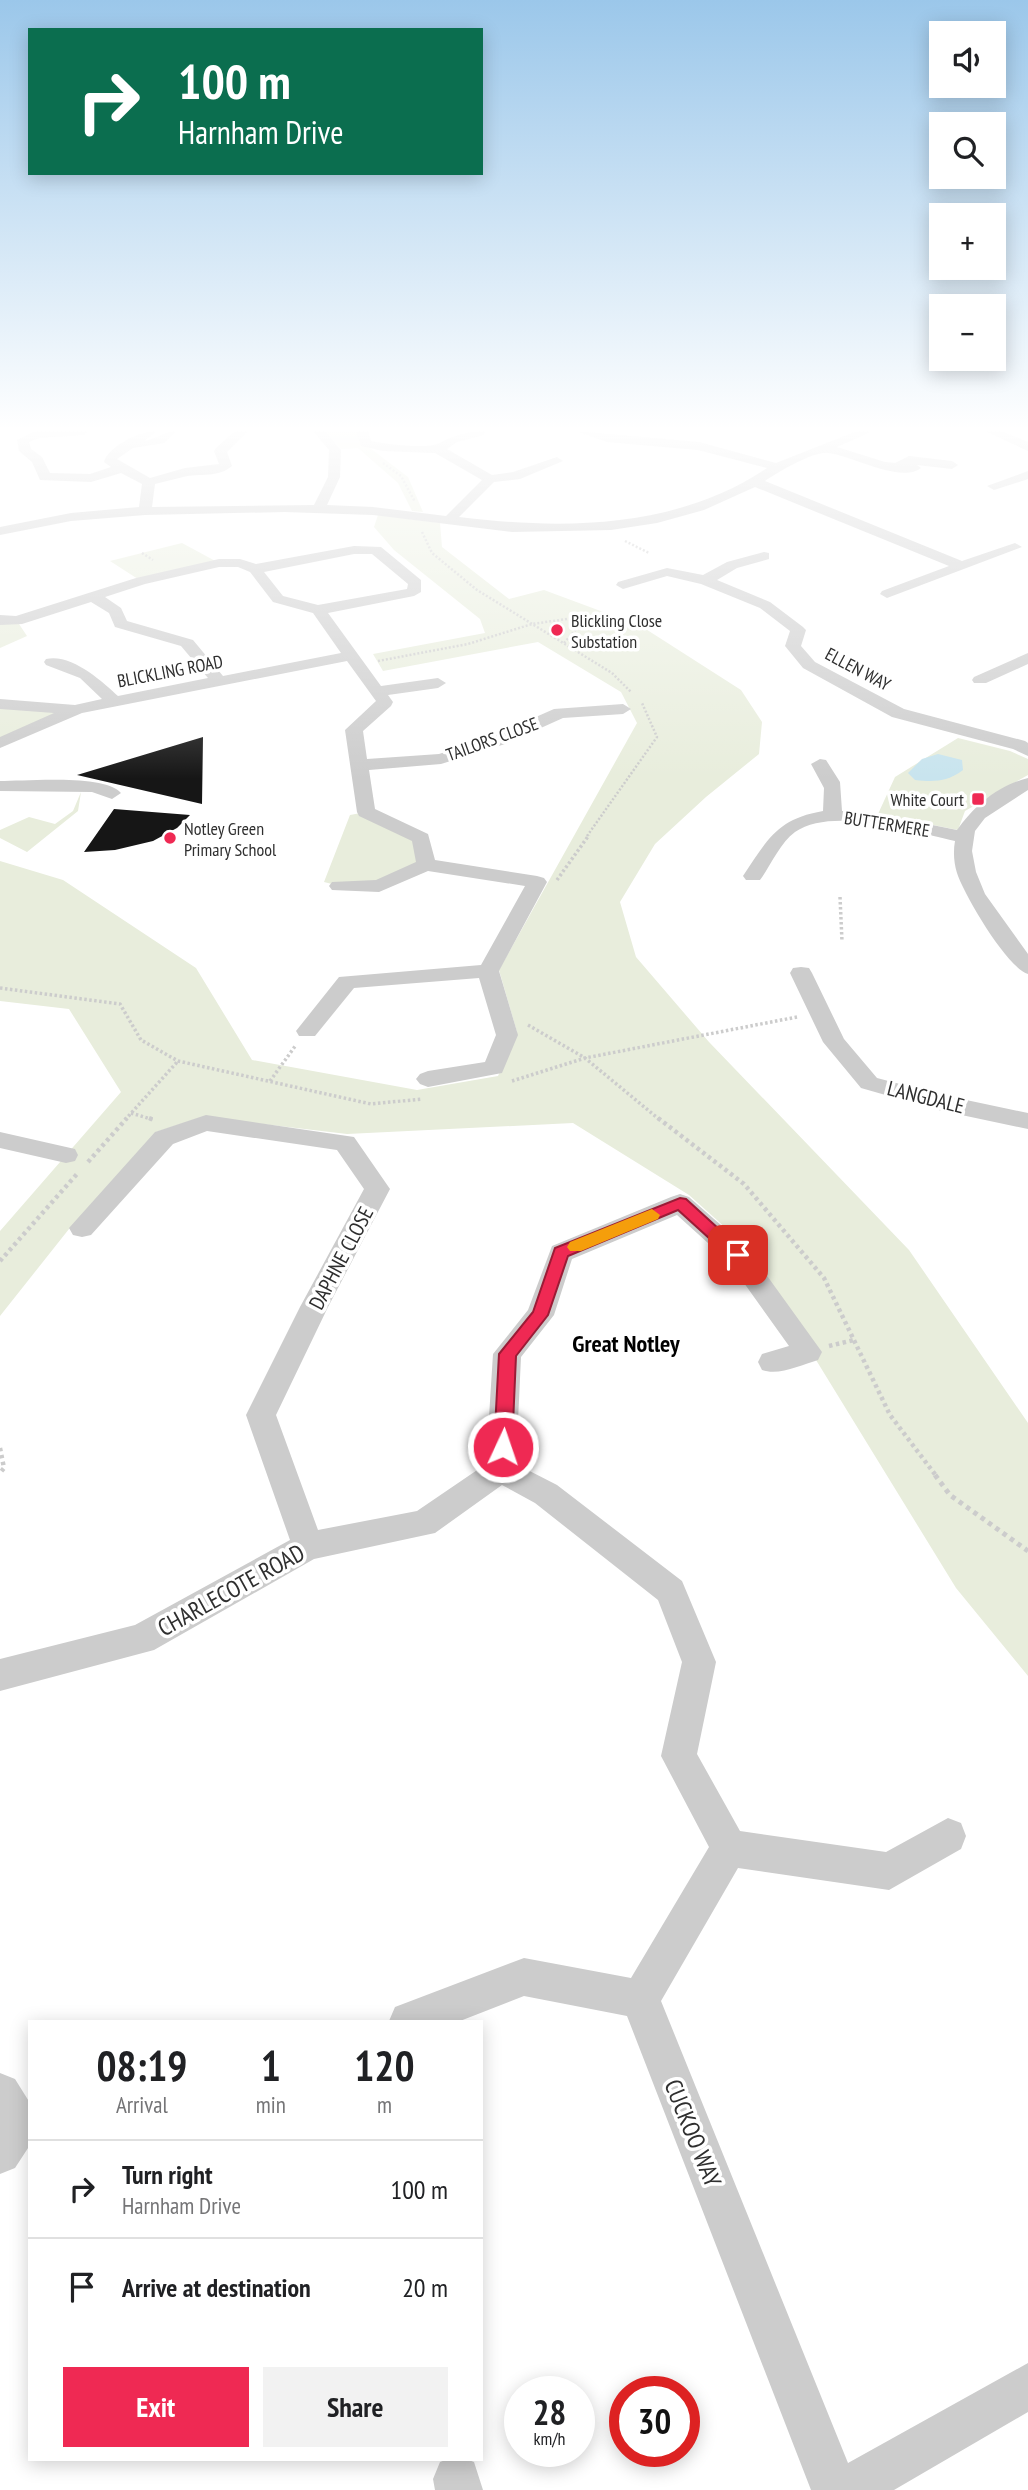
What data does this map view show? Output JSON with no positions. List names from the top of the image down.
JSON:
{
  "streets": {
    "street": [
      "ELLEN WAY",
      "BLICKLING ROAD",
      "TAILORS CLOSE",
      "BUTTERMERE",
      "LANGDALE",
      "DAPHNE CLOSE",
      "CHARLECOTE ROAD",
      "CUCKOO WAY"
    ]
  },
  "crossings": [
    ["DAPHNE CLOSE", "CHARLECOTE ROAD"]
  ],
  "districts": ["Great Notley"],
  "places": {
    "other": ["Blickling Close Substation", "Notley Green Primary School"],
    "transit": ["White Court"]
  },
  "page": {
    "map_buttons": ["+", "−"],
    "turn": ["100 m", "Harnham Drive"],
    "eta": [
      "08:19",
      "Arrival",
      "1",
      "min",
      "120",
      "m"
    ],
    "list": [
      {
        "name": "Turn right",
        "note": "Harnham Drive",
        "value": "100 m"
      },
      {
        "name": "Arrive at destination",
        "value": "20 m"
      }
    ],
    "buttons": ["Exit", "Share"],
    "speed": "28 km/h",
    "limit": "30"
  }
}
